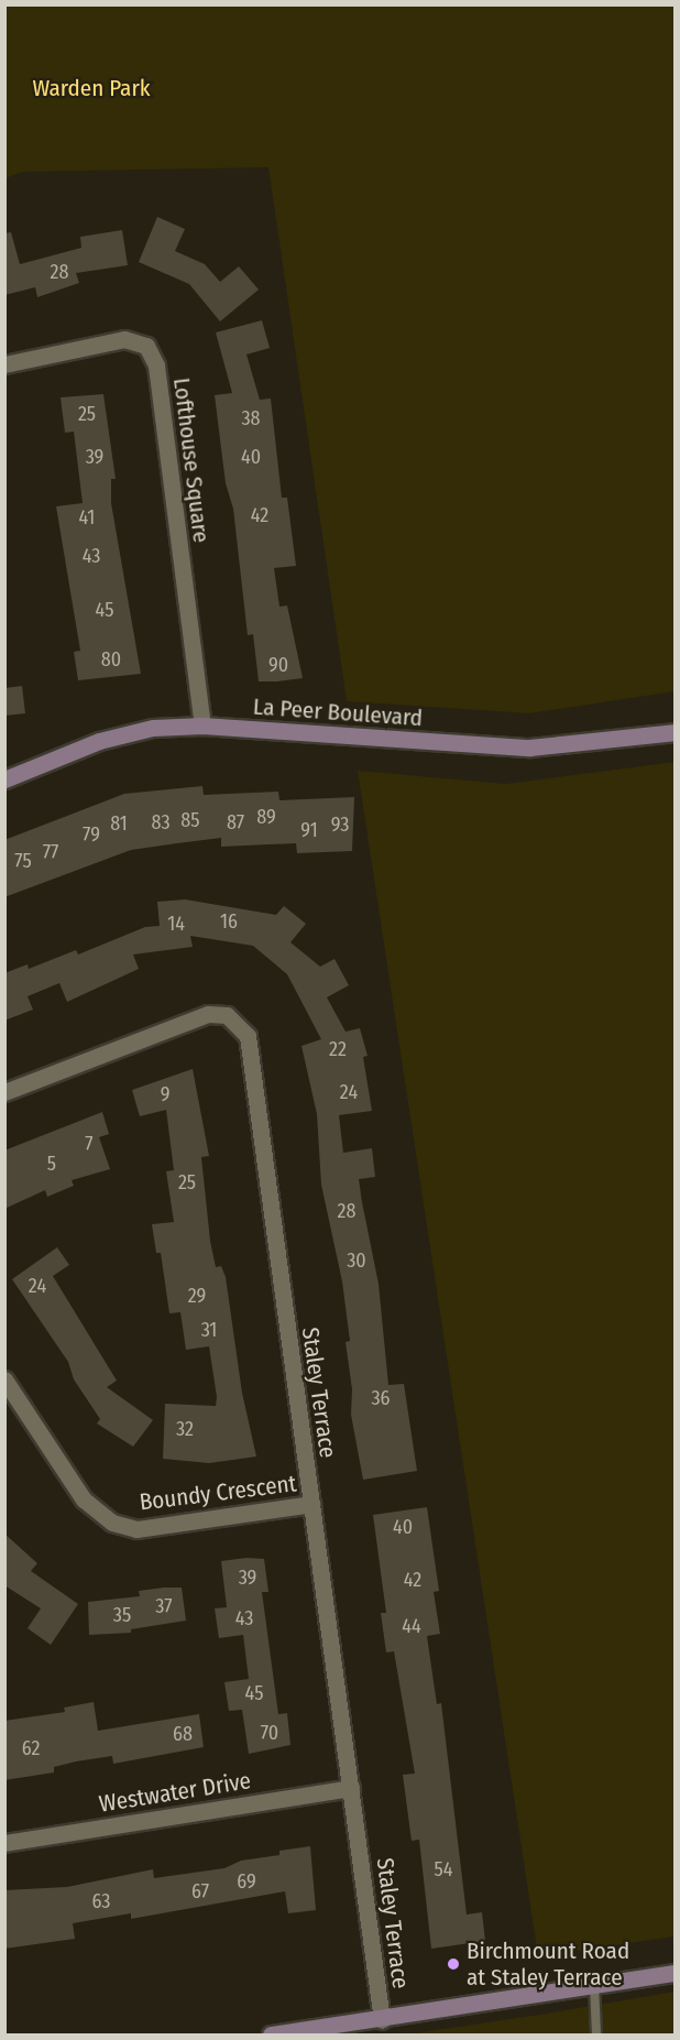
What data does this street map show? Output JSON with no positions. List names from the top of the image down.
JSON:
{
  "streets": {
    "street": [
      "Lofthouse Square",
      "La Peer Boulevard",
      "Staley Terrace",
      "Boundy Crescent",
      "Westwater Drive"
    ]
  },
  "crossings": [
    ["Lofthouse Square", "La Peer Boulevard"],
    ["Staley Terrace", "Boundy Crescent"],
    ["Staley Terrace", "Westwater Drive"]
  ],
  "parks": ["Warden Park"],
  "places": ["Birchmount Road at Staley Terrace"],
  "house_numbers": [
    "28",
    "25",
    "38",
    "39",
    "40",
    "42",
    "41",
    "43",
    "45",
    "80",
    "90",
    "89",
    "85",
    "83",
    "87",
    "81",
    "93",
    "91",
    "79",
    "77",
    "75",
    "16",
    "14",
    "22",
    "24",
    "9",
    "7",
    "5",
    "25",
    "28",
    "30",
    "24",
    "29",
    "31",
    "36",
    "32",
    "40",
    "39",
    "42",
    "37",
    "35",
    "43",
    "44",
    "45",
    "70",
    "68",
    "62",
    "54",
    "69",
    "67",
    "63"
  ]
}
